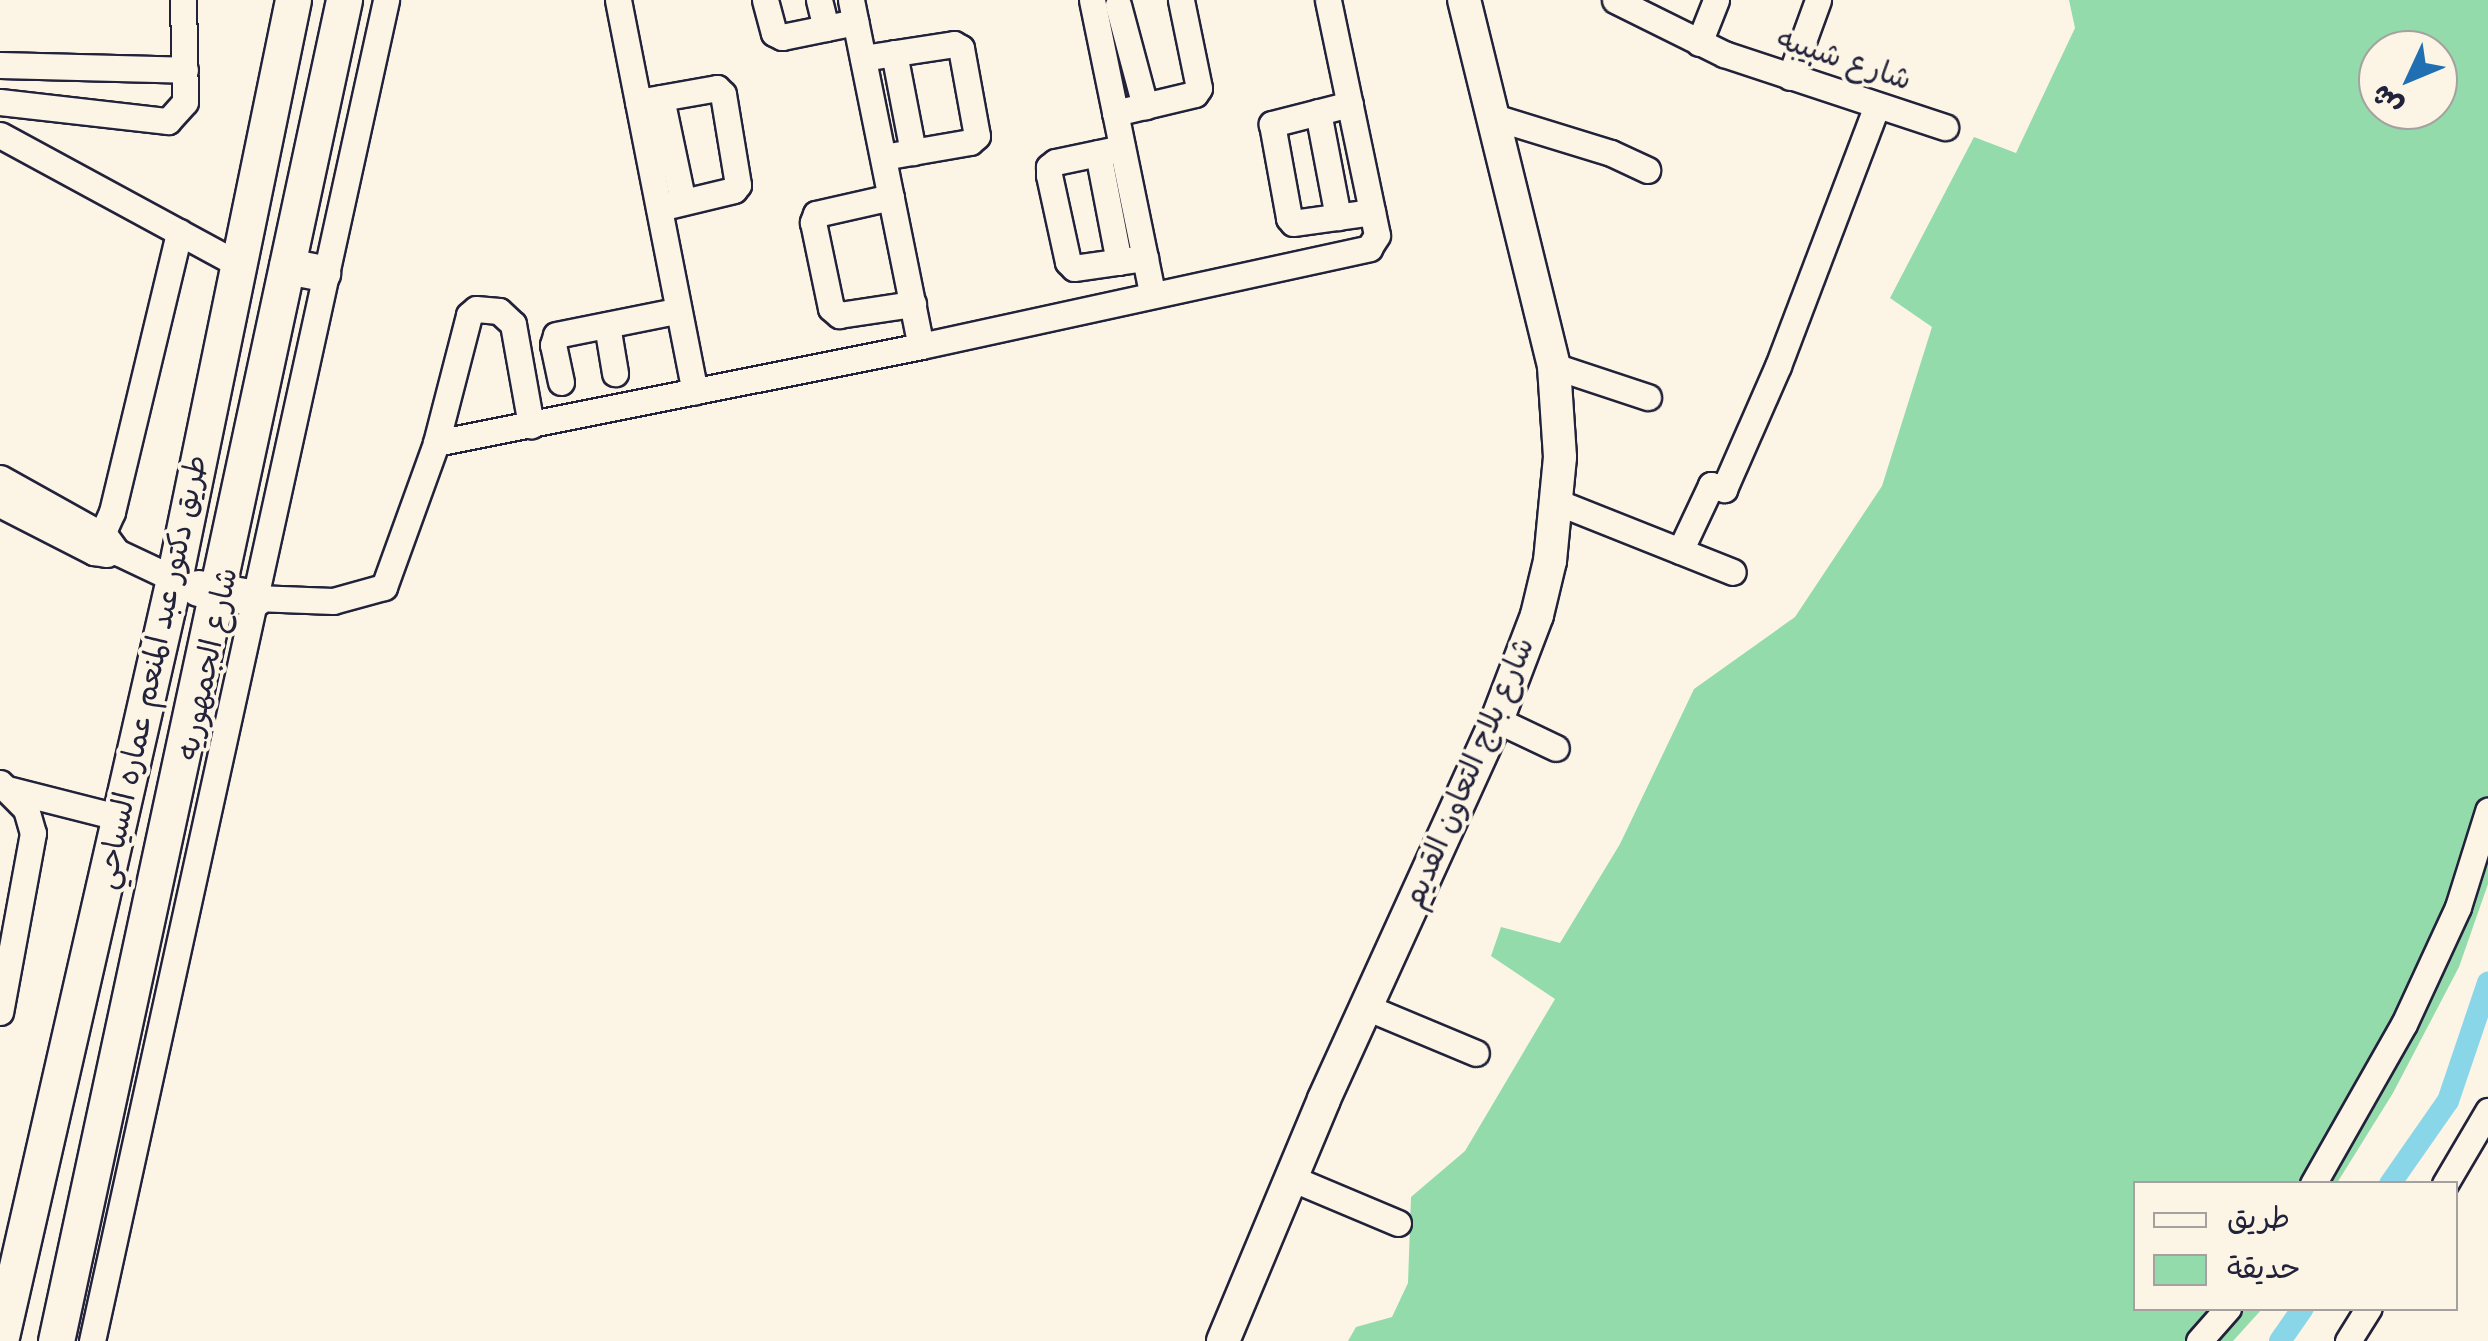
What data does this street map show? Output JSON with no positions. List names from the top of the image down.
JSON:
{
  "streets": {
    "main road": ["طريق دكتور عبد المنعم عماره السياحي"],
    "street": ["شارع شبيبه", "شارع الجمهوريه", "شارع بلاج التعاون القديم"]
  },
  "legend": ["طريق", "حديقة"],
  "north": "bottom left"
}
